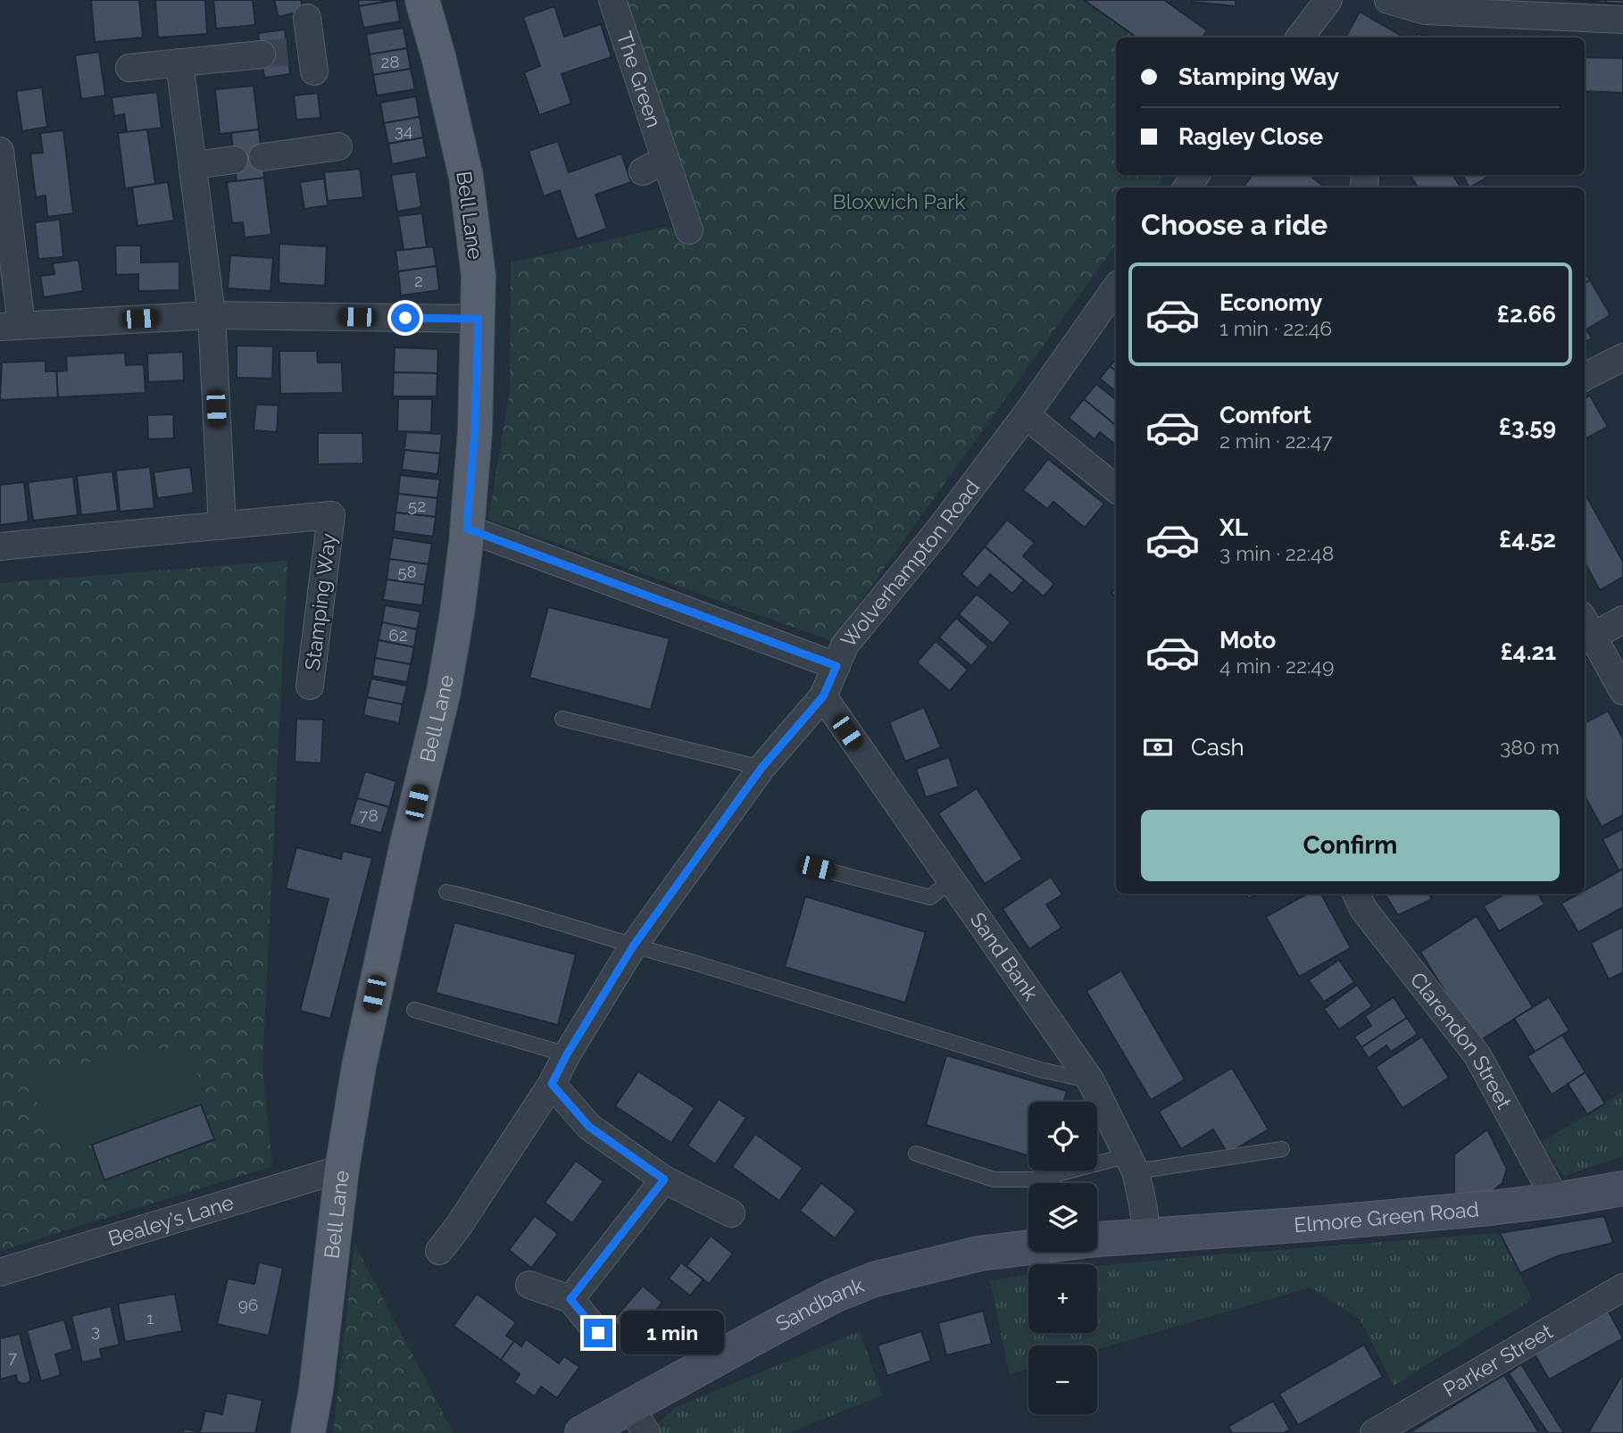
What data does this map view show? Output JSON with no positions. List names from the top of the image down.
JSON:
{
  "streets": {
    "main road": ["Bell Lane", "Elmore Green Road", "Sandbank"],
    "street": [
      "The Green",
      "Wolverhampton Road",
      "Stamping Way",
      "Sand Bank",
      "Clarendon Street",
      "Bealey’s Lane",
      "Parker Street"
    ]
  },
  "crossings": [
    ["Bell Lane", "Bealey’s Lane"],
    ["Wolverhampton Road", "Sand Bank"],
    ["Sand Bank", "Elmore Green Road"],
    ["Sand Bank", "Sandbank"],
    ["Clarendon Street", "Elmore Green Road"],
    ["Elmore Green Road", "Sandbank"]
  ],
  "parks": ["Bloxwich Park"],
  "house_numbers": [
    "28",
    "34",
    "2",
    "52",
    "58",
    "62",
    "78",
    "96",
    "1",
    "3",
    "7"
  ],
  "page": {
    "banner": ["Stamping Way", "Ragley Close"],
    "heading": "Choose a ride",
    "list": [
      {
        "name": "Economy",
        "note": "1 min · 22:46",
        "value": "£2.66"
      },
      {
        "name": "Comfort",
        "note": "2 min · 22:47",
        "value": "£3.59"
      },
      {
        "name": "XL",
        "note": "3 min · 22:48",
        "value": "£4.52"
      },
      {
        "name": "Moto",
        "note": "4 min · 22:49",
        "value": "£4.21"
      }
    ],
    "pay": ["Cash", "380 m"],
    "buttons": "Confirm",
    "map_buttons": ["+", "−"],
    "bubble": "1 min"
  }
}
